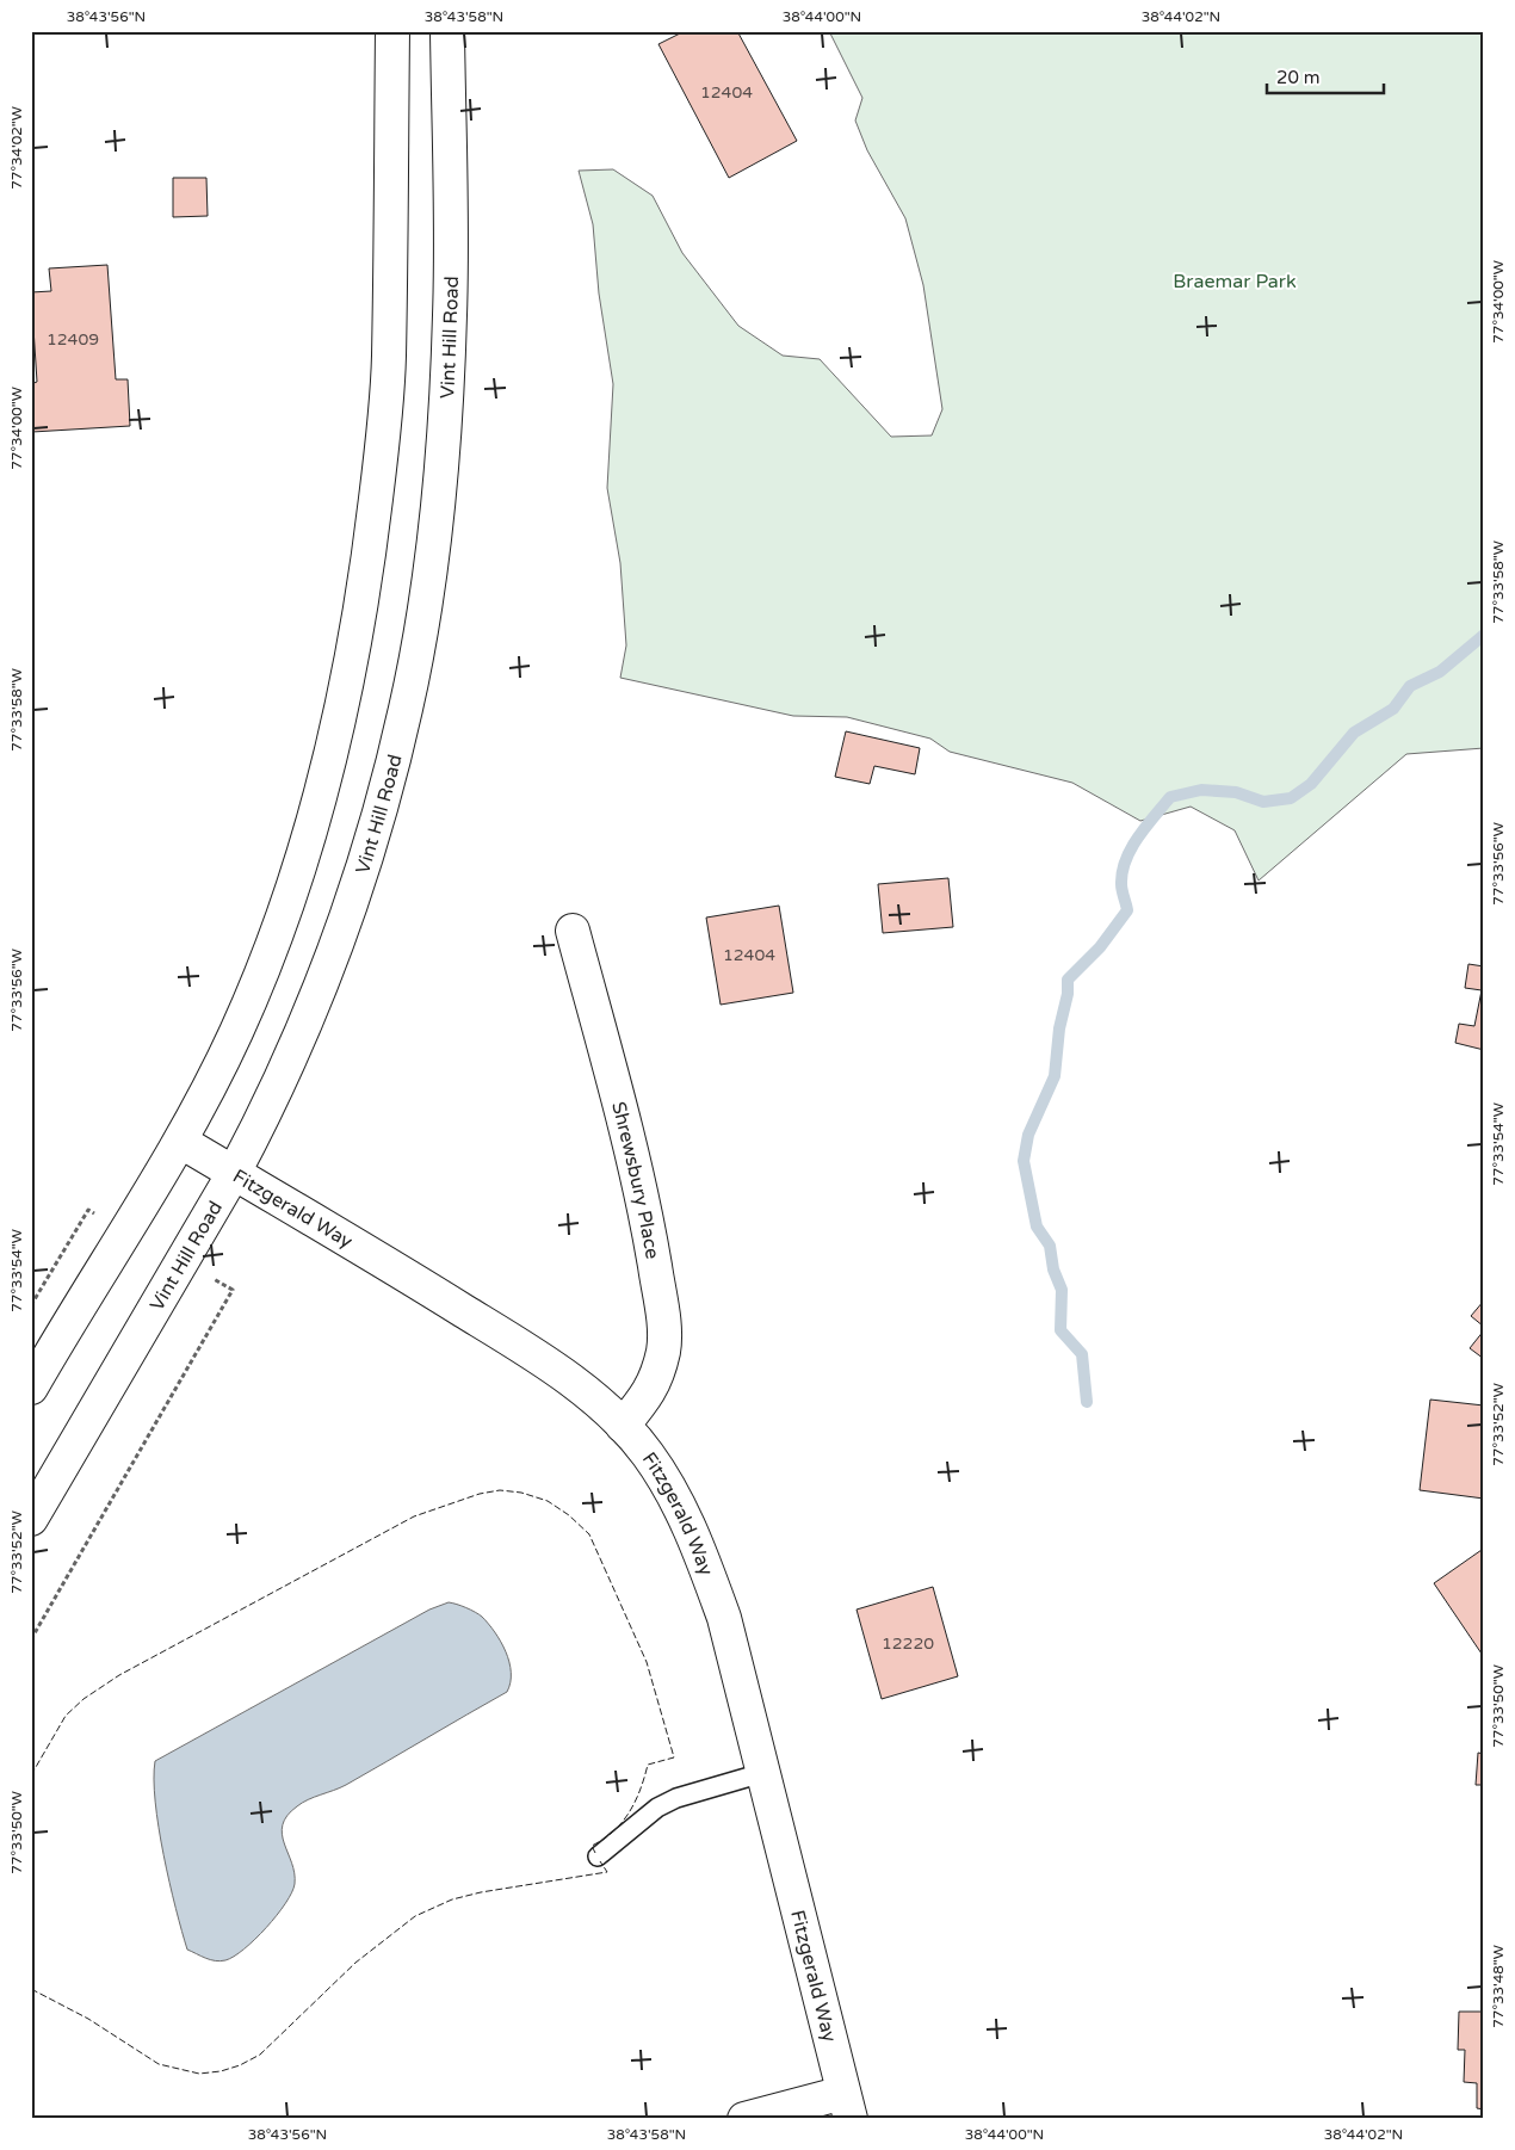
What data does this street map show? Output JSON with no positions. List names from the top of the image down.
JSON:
{
  "streets": {
    "main road": ["Vint Hill Road", "Shrewsbury Place", "Fitzgerald Way"]
  },
  "crossings": [
    ["Vint Hill Road", "Fitzgerald Way"],
    ["Shrewsbury Place", "Fitzgerald Way"]
  ],
  "parks": ["Braemar Park"],
  "house_numbers": [
    "12404",
    "12409",
    "12404",
    "12220"
  ],
  "scale_bar": "20 m",
  "coordinates": [
    "38°43'56\"N",
    "38°43'58\"N",
    "38°44'00\"N",
    "38°44'02\"N",
    "77°34'02\"W",
    "77°34'00\"W",
    "77°33'58\"W",
    "77°33'56\"W",
    "77°33'54\"W",
    "77°33'52\"W",
    "77°33'50\"W",
    "77°33'48\"W"
  ]
}
